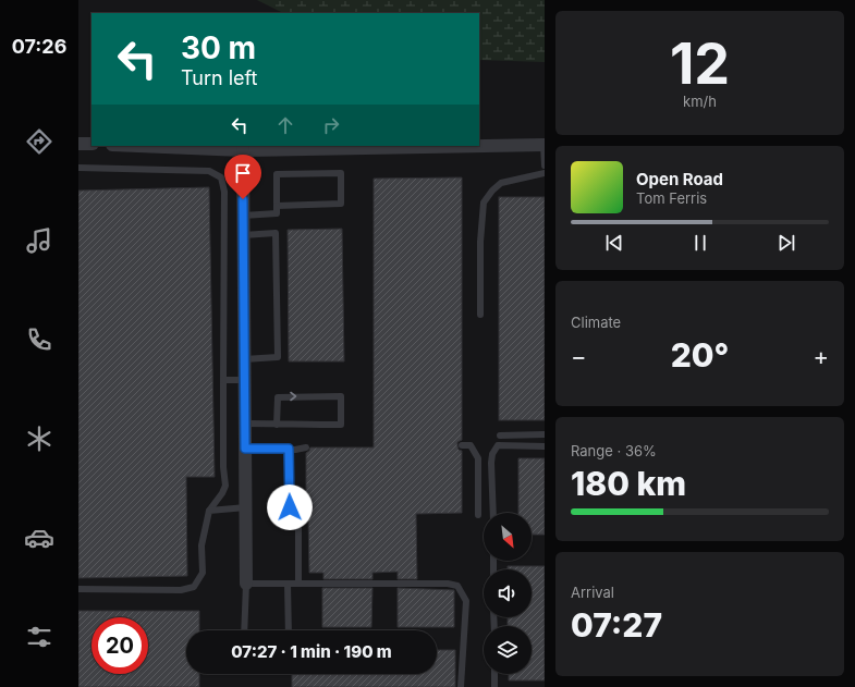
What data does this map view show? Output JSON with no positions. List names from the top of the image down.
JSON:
{
  "north": "bottom right",
  "page": {
    "tabs": "07:26",
    "tile": [
      ["12", "km/h"],
      "Climate",
      ["Range · 36%", "180 km"],
      ["Arrival", "07:27"]
    ],
    "turn": ["30 m", "Turn left"],
    "song": ["Open Road", "Tom Ferris"],
    "heat": ["−", "20°", "+"],
    "limit": "20",
    "trip": "07:27 · 1 min · 190 m"
  }
}
